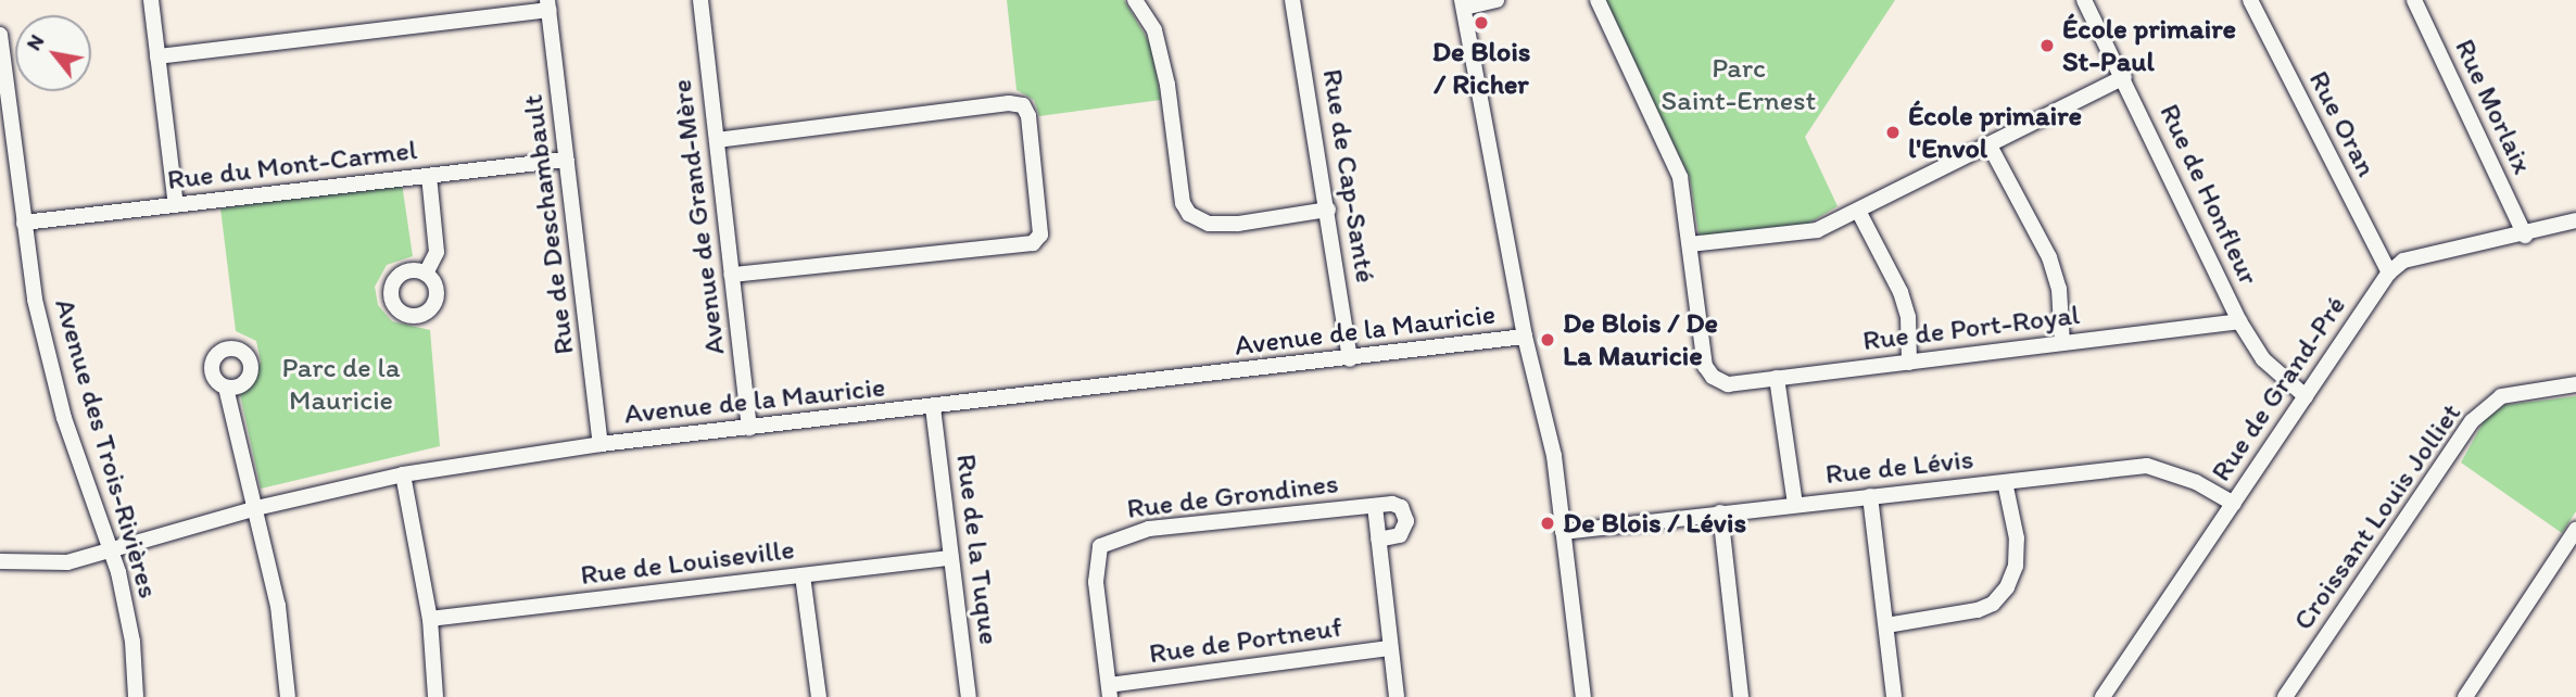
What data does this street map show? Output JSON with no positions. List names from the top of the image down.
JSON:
{
  "streets": {
    "street": [
      "Rue Morlaix",
      "Rue Oran",
      "Rue du Mont-Carmel",
      "Rue de Cap-Santé",
      "Rue de Honfleur",
      "Avenue de Grand-Mère",
      "Rue de Deschambault",
      "Rue de Port-Royal",
      "Avenue de la Mauricie",
      "Rue de Grand-Pré",
      "Avenue des Trois-Rivières",
      "Rue de Lévis",
      "Rue de Grondines",
      "Croissant Louis Jolliet",
      "Rue de la Tuque",
      "Rue de Louiseville",
      "Rue de Portneuf"
    ]
  },
  "crossings": [
    ["Rue Oran", "Rue de Grand-Pré"],
    ["Rue du Mont-Carmel", "Rue de Deschambault"],
    ["Rue du Mont-Carmel", "Avenue des Trois-Rivières"],
    ["Rue de Cap-Santé", "Avenue de la Mauricie"],
    ["Rue de Honfleur", "Rue de Port-Royal"],
    ["Rue de Honfleur", "Rue de Grand-Pré"],
    ["Avenue de Grand-Mère", "Avenue de la Mauricie"],
    ["Rue de Deschambault", "Avenue de la Mauricie"],
    ["Avenue de la Mauricie", "Avenue des Trois-Rivières"],
    ["Avenue de la Mauricie", "Rue de la Tuque"],
    ["Rue de Grand-Pré", "Rue de Lévis"],
    ["Rue de Grondines", "Rue de Portneuf"],
    ["Rue de la Tuque", "Rue de Louiseville"]
  ],
  "parks": ["Parc Saint-Ernest", "Parc de la Mauricie"],
  "places": [
    "De Blois / Richer",
    "École primaire St-Paul",
    "École primaire l'Envol",
    "De Blois / De La Mauricie",
    "De Blois / Lévis"
  ],
  "north": "top left"
}
